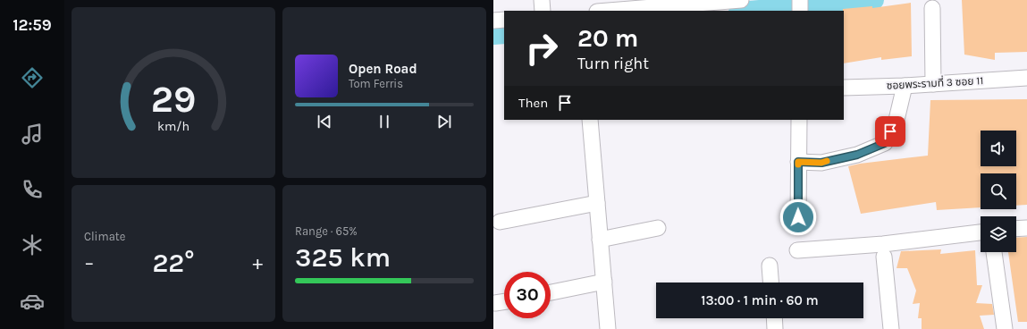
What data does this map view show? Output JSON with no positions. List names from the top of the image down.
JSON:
{
  "streets": {
    "street": ["ซอยพระรามที่ 3 ซอย 11"]
  },
  "page": {
    "tabs": "12:59",
    "turn": ["20 m", "Turn right"],
    "song": ["Open Road", "Tom Ferris"],
    "then": "Then",
    "tile": [
      "Climate",
      ["Range · 65%", "325 km"]
    ],
    "heat": ["−", "22°", "+"],
    "limit": "30",
    "trip": "13:00 · 1 min · 60 m",
    "gauge": ["29", "km/h"]
  }
}
